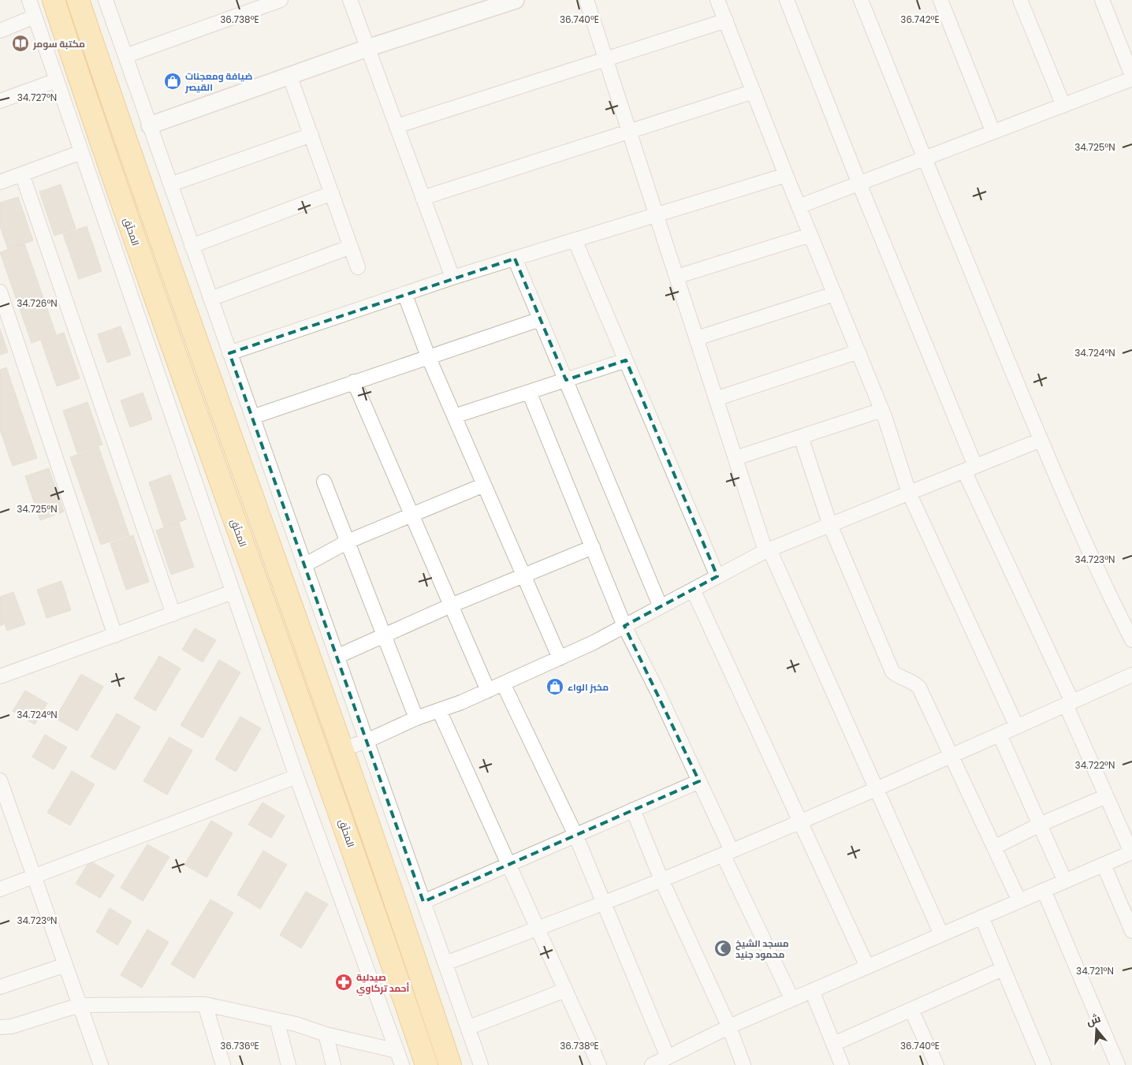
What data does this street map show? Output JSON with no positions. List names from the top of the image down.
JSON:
{
  "streets": {
    "highway": ["المحلّق"]
  },
  "places": {
    "library": ["مكتبة سومر"],
    "shop": ["ضيافة ومعجنات القيصر", "مخبز الواء"],
    "mosque": ["مسجد الشيخ محمود جنيد"],
    "pharmacy": ["صيدلية أحمد تركاوي"]
  },
  "north": "top",
  "coordinates": [
    "36.738°E",
    "36.740°E",
    "36.742°E",
    "34.727°N",
    "34.725°N",
    "34.726°N",
    "34.724°N",
    "34.723°N",
    "34.722°N",
    "34.721°N",
    "36.736°E"
  ]
}
